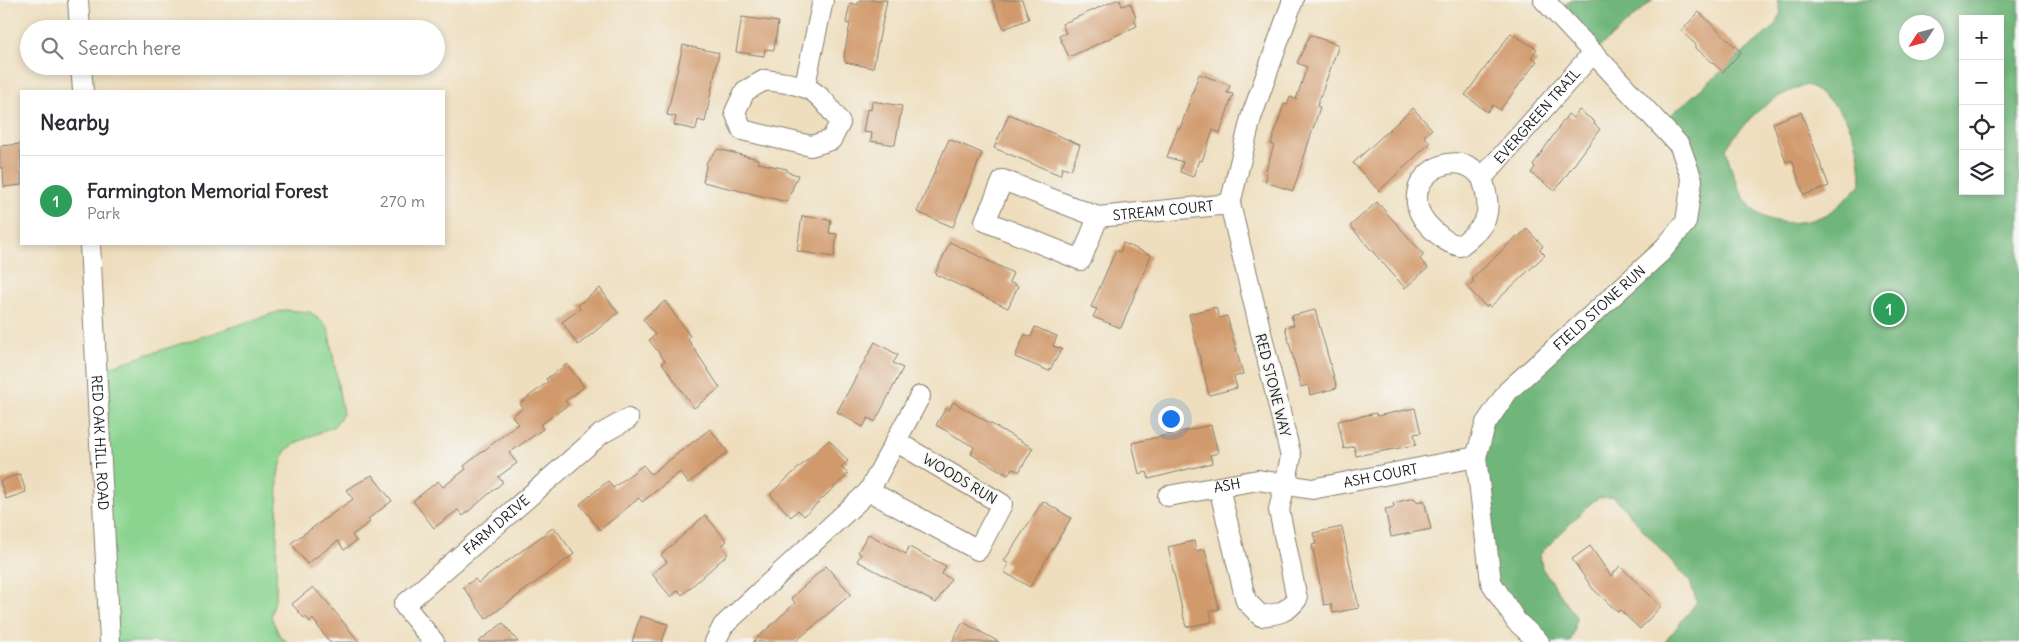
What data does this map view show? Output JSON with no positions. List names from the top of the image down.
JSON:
{
  "streets": {
    "street": [
      "EVERGREEN TRAIL",
      "STREAM COURT",
      "FIELD STONE RUN",
      "RED STONE WAY",
      "RED OAK HILL ROAD",
      "ASH COURT",
      "WOODS RUN",
      "ASH",
      "FARM DRIVE"
    ]
  },
  "crossings": [
    ["EVERGREEN TRAIL", "FIELD STONE RUN"],
    ["STREAM COURT", "RED STONE WAY"],
    ["FIELD STONE RUN", "ASH COURT"],
    ["RED STONE WAY", "ASH COURT"],
    ["RED STONE WAY", "ASH"],
    ["ASH COURT", "ASH"]
  ],
  "north": "bottom left",
  "page": {
    "map_buttons": ["+", "−"],
    "search": "Search here",
    "heading": "Nearby",
    "list": [
      {
        "mark": "1",
        "name": "Farmington Memorial Forest",
        "note": "Park",
        "value": "270 m"
      }
    ],
    "pins": "1"
  }
}
